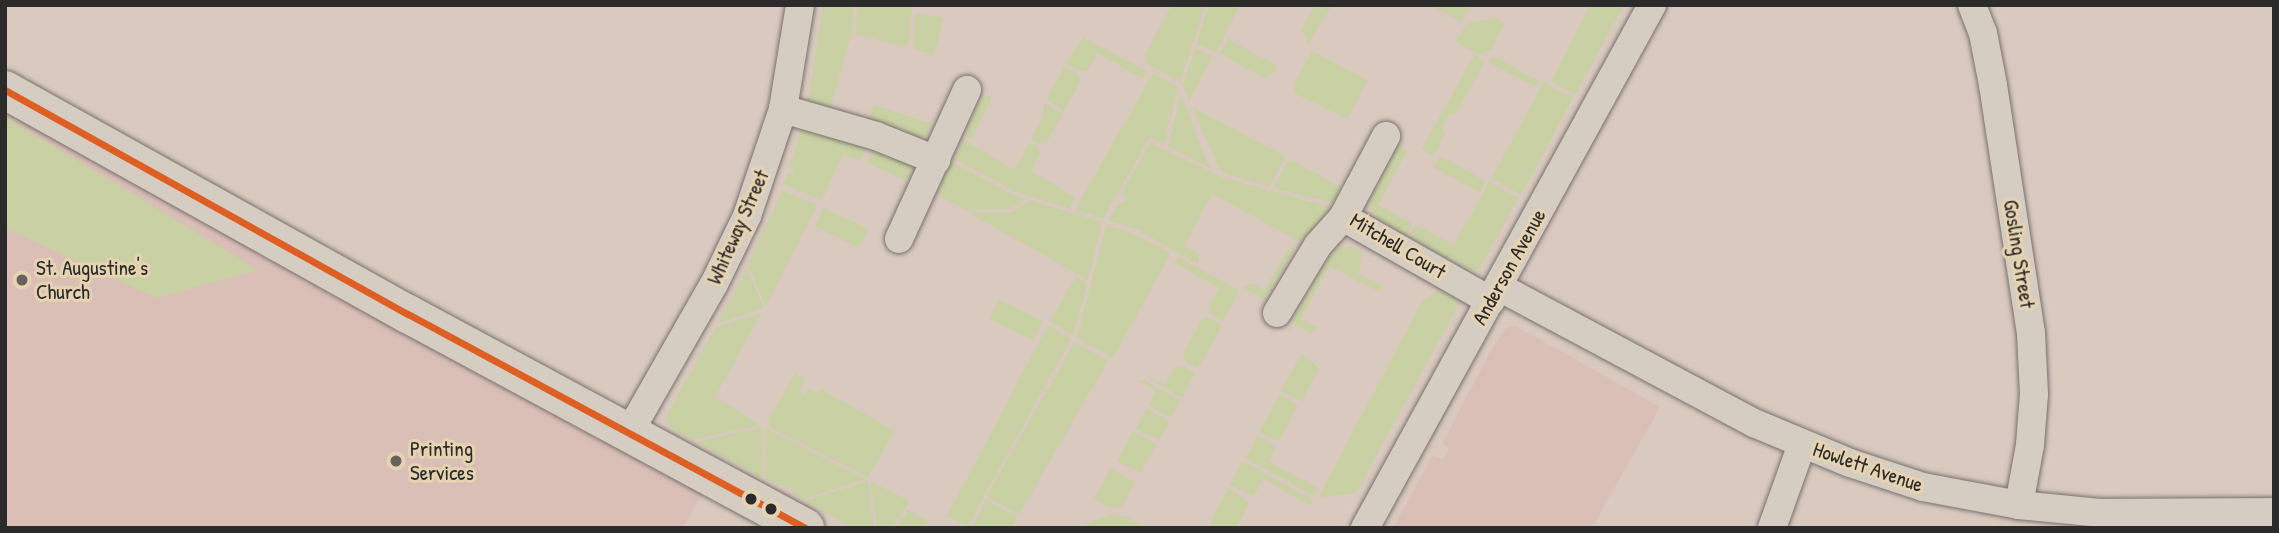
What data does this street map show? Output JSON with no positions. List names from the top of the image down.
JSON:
{
  "streets": {
    "street": [
      "Whiteway Street",
      "Mitchell Court",
      "Gosling Street",
      "Anderson Avenue",
      "Howlett Avenue"
    ]
  },
  "crossings": [
    ["Mitchell Court", "Anderson Avenue"],
    ["Mitchell Court", "Howlett Avenue"],
    ["Gosling Street", "Howlett Avenue"],
    ["Anderson Avenue", "Howlett Avenue"]
  ],
  "places": ["St. Augustine's Church", "Printing Services"]
}
